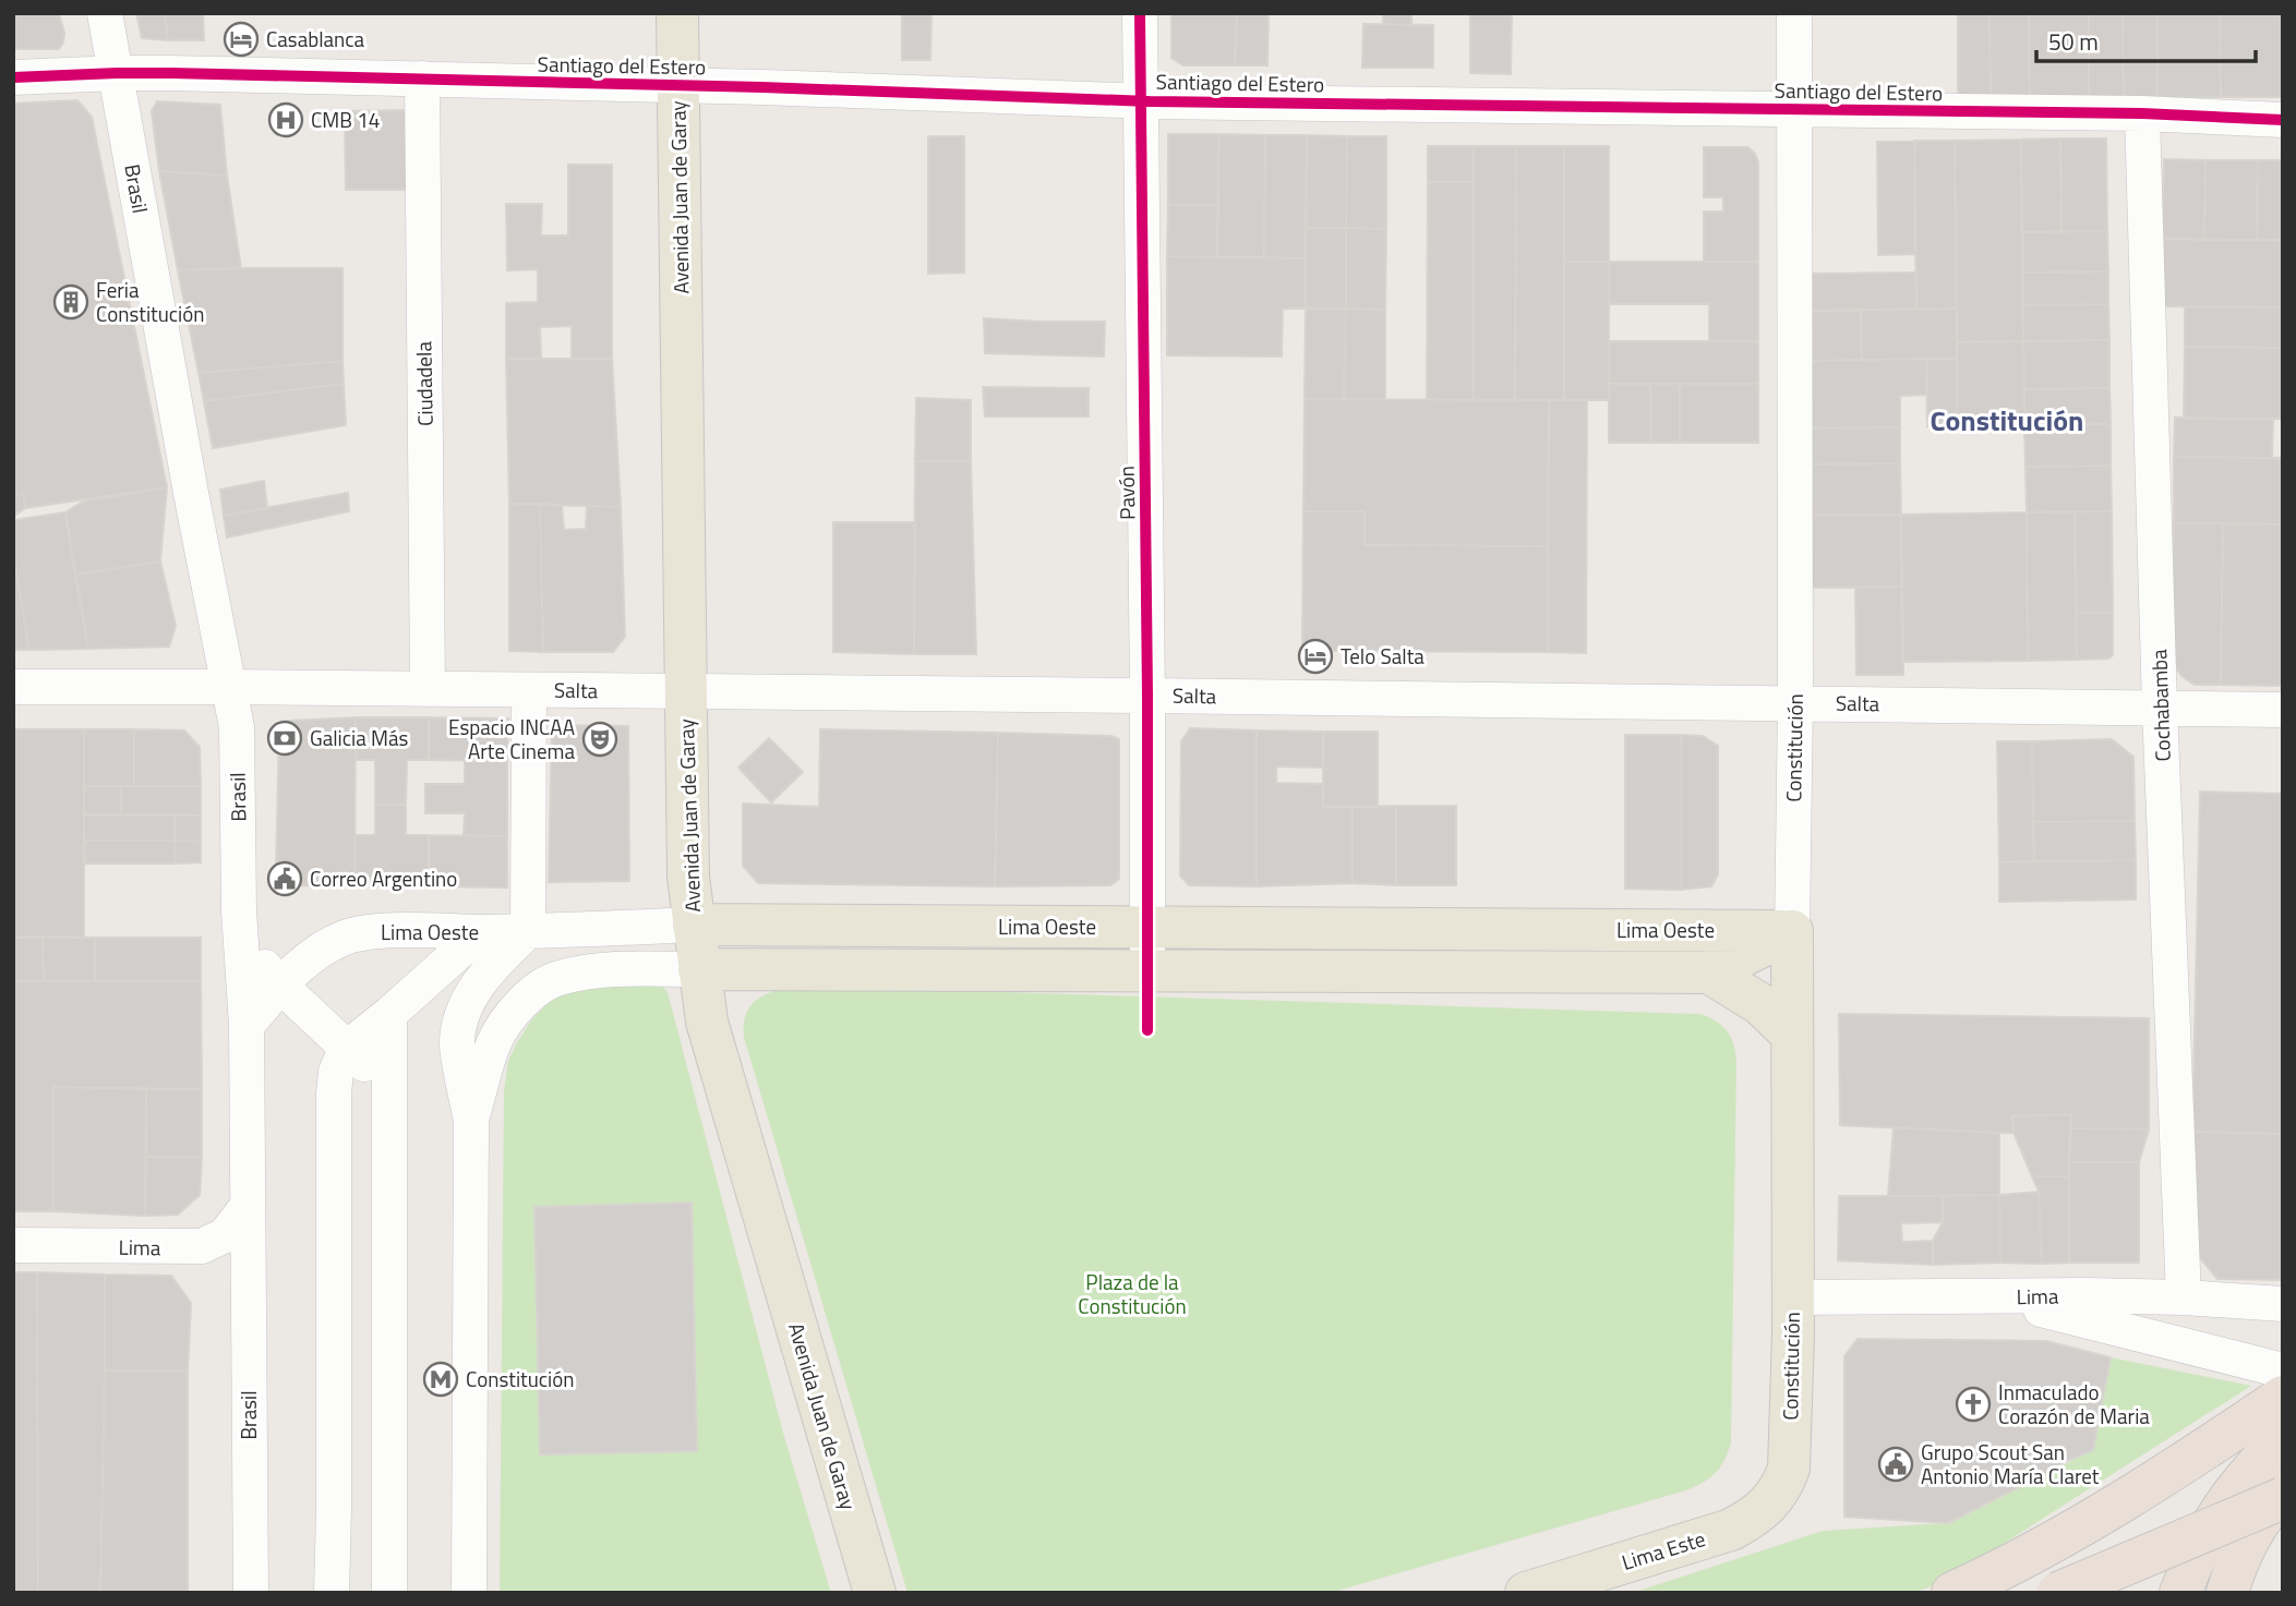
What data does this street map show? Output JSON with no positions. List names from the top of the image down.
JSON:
{
  "streets": {
    "main road": [
      "Avenida Juan de Garay",
      "Constitución",
      "Lima Oeste",
      "Lima Este"
    ],
    "street": [
      "Santiago del Estero",
      "Brasil",
      "Ciudadela",
      "Pavón",
      "Salta",
      "Cochabamba",
      "Lima"
    ]
  },
  "crossings": [
    ["Santiago del Estero", "Brasil"],
    ["Santiago del Estero", "Avenida Juan de Garay"],
    ["Santiago del Estero", "Ciudadela"],
    ["Santiago del Estero", "Pavón"],
    ["Santiago del Estero", "Cochabamba"],
    ["Santiago del Estero", "Constitución"],
    ["Brasil", "Salta"],
    ["Brasil", "Lima Oeste"],
    ["Brasil", "Lima"],
    ["Avenida Juan de Garay", "Salta"],
    ["Avenida Juan de Garay", "Lima Oeste"],
    ["Ciudadela", "Salta"],
    ["Pavón", "Salta"],
    ["Pavón", "Lima Oeste"],
    ["Salta", "Cochabamba"],
    ["Salta", "Constitución"],
    ["Cochabamba", "Lima"],
    ["Constitución", "Lima Oeste"],
    ["Constitución", "Lima"],
    ["Constitución", "Lima Este"]
  ],
  "districts": ["Constitución"],
  "parks": ["Plaza de la Constitución"],
  "places": {
    "hotel": ["Casablanca", "Telo Salta"],
    "hospital": ["CMB 14"],
    "building": ["Feria Constitución"],
    "bank": ["Galicia Más"],
    "theatre": ["Espacio INCAA Arte Cinema"],
    "public building": ["Correo Argentino", "Grupo Scout San Antonio María Claret"],
    "metro station": ["Constitución"],
    "church": ["Inmaculado Corazón de Maria"]
  },
  "scale_bar": "50 m"
}
